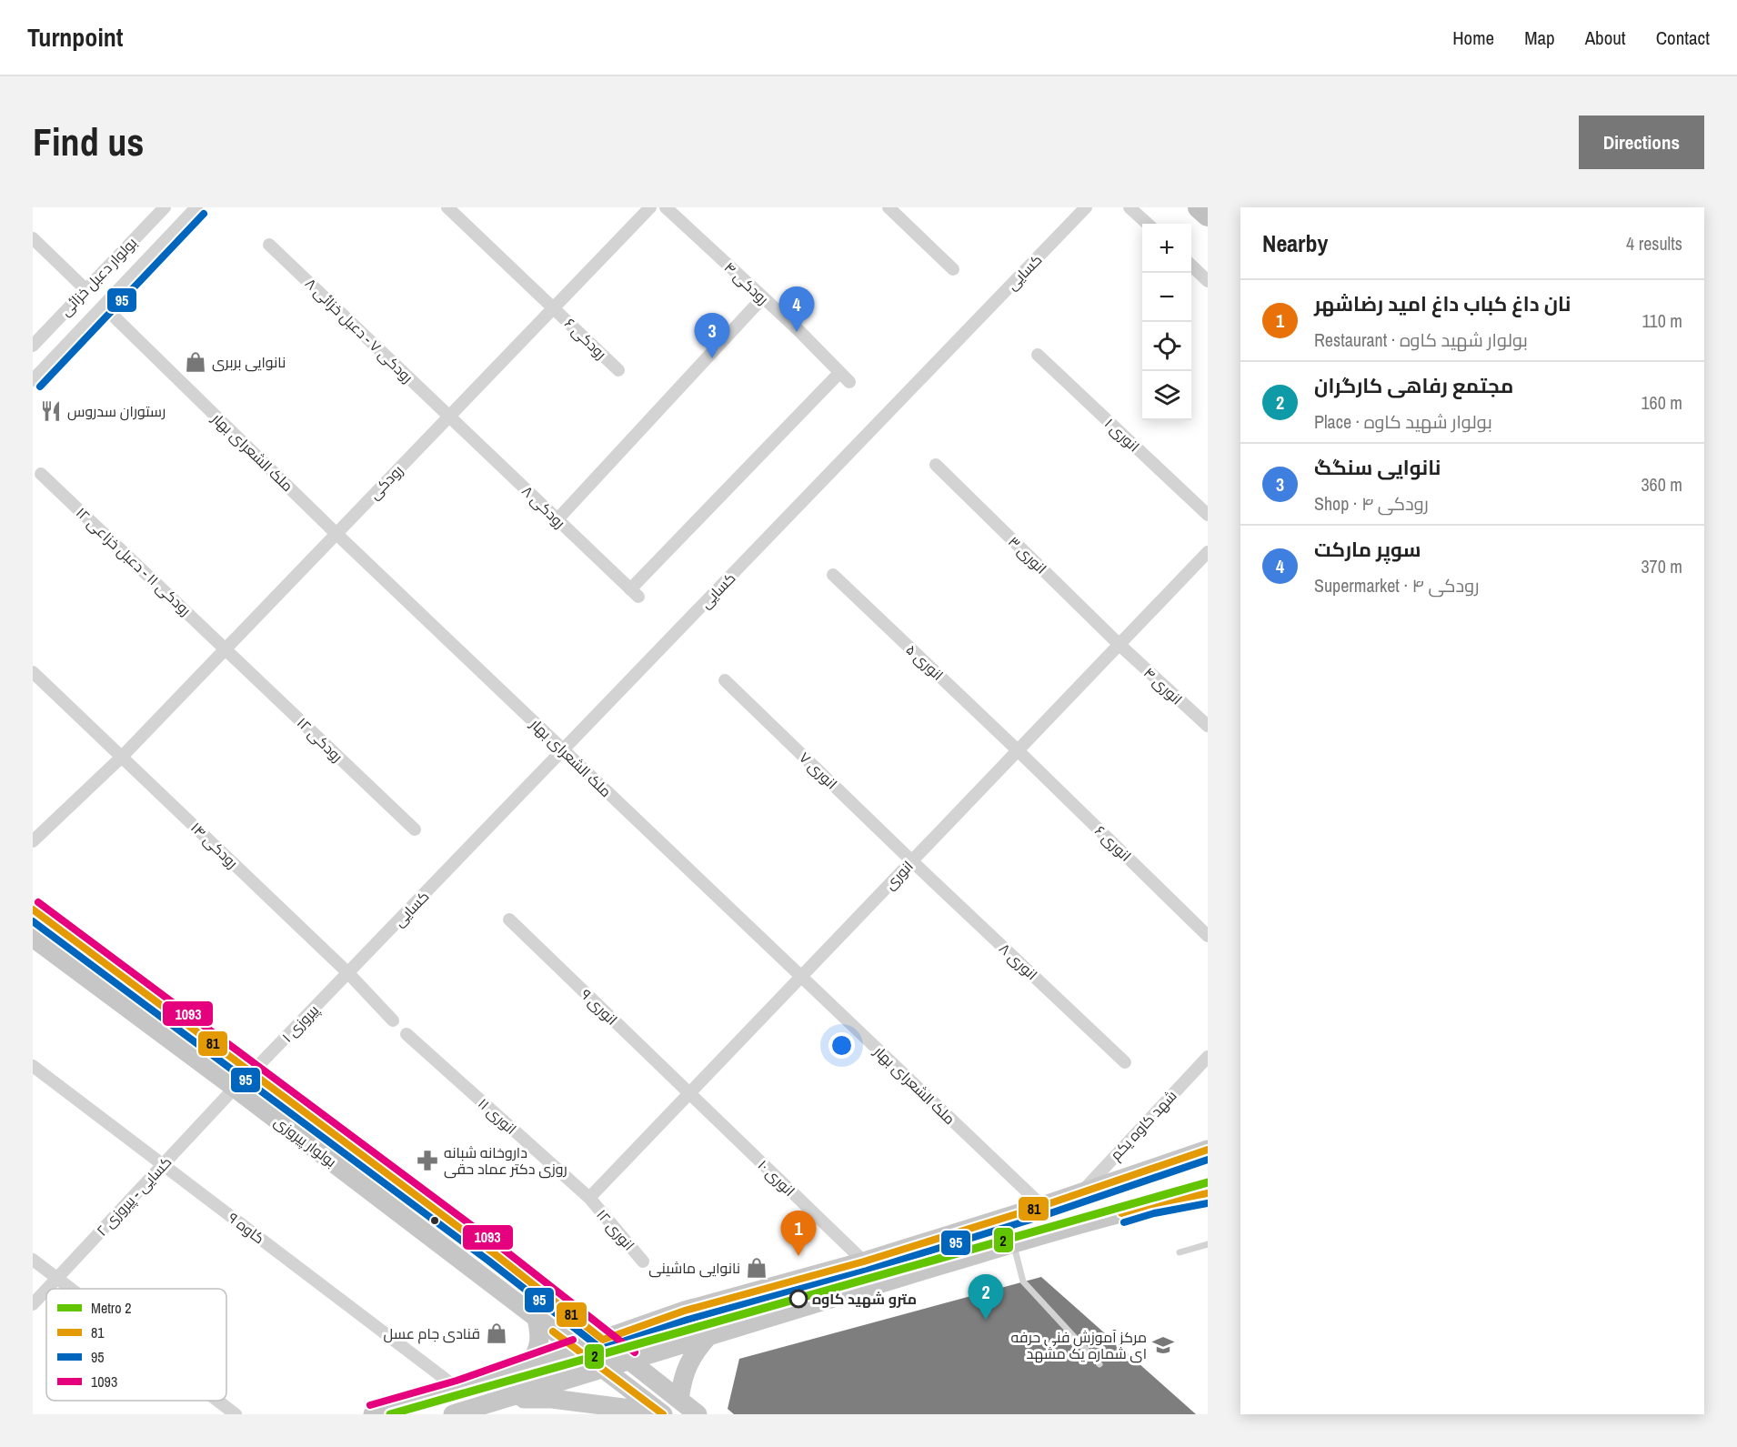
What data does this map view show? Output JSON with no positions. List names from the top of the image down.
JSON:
{
  "streets": {
    "main road": ["بولوار پیروزی"],
    "street": [
      "کسایی",
      "بولوار دعبل خزائی",
      "رودکی ۴",
      "رودکی ۷ - دعبل خزائی ۸",
      "رودکی ۶",
      "انوری ۱",
      "ملک الشعرای بهار",
      "رودکی",
      "رودکی ۸",
      "انوری ۳",
      "رودکی ۱۱ - دعبل خزاعی ۱۲",
      "انوری ۵",
      "انوری ۴",
      "رودکی ۱۲",
      "انوری ۷",
      "انوری ۶",
      "رودکی ۱۴",
      "انوری",
      "انوری ۸",
      "انوری ۹",
      "پیروزی ۱",
      "انوری ۱۱",
      "شهد کاوه یکم",
      "انوری ۱۰",
      "کسایی - پیروزی ۲",
      "کاوه ۹",
      "انوری ۱۲"
    ]
  },
  "crossings": [
    ["کسایی", "ملک الشعرای بهار"],
    ["کسایی", "رودکی ۱۴"],
    ["کسایی", "پیروزی ۱"],
    ["بولوار دعبل خزائی", "ملک الشعرای بهار"],
    ["رودکی ۴", "رودکی ۸"],
    ["رودکی ۷ - دعبل خزائی ۸", "رودکی"],
    ["رودکی ۷ - دعبل خزائی ۸", "رودکی ۸"],
    ["رودکی ۶", "رودکی"],
    ["ملک الشعرای بهار", "رودکی"],
    ["ملک الشعرای بهار", "انوری"],
    ["رودکی", "رودکی ۸"],
    ["رودکی", "رودکی ۱۱ - دعبل خزاعی ۱۲"],
    ["رودکی", "رودکی ۱۲"],
    ["رودکی", "رودکی ۱۴"],
    ["انوری ۳", "انوری ۴"],
    ["انوری ۳", "انوری"],
    ["رودکی ۱۱ - دعبل خزاعی ۱۲", "رودکی ۱۲"],
    ["انوری ۵", "انوری ۶"],
    ["انوری ۵", "انوری"],
    ["انوری ۴", "انوری"],
    ["انوری ۷", "انوری"],
    ["انوری ۷", "انوری ۸"],
    ["انوری ۶", "انوری"],
    ["رودکی ۱۴", "پیروزی ۱"],
    ["انوری", "انوری ۸"],
    ["انوری", "انوری ۹"],
    ["انوری", "انوری ۱۱"],
    ["انوری", "انوری ۱۰"],
    ["انوری", "انوری ۱۲"],
    ["انوری ۹", "انوری ۱۰"],
    ["پیروزی ۱", "بولوار پیروزی"],
    ["انوری ۱۱", "انوری ۱۲"],
    ["بولوار پیروزی", "کسایی - پیروزی ۲"],
    ["کسایی - پیروزی ۲", "کاوه ۹"]
  ],
  "places": {
    "shop": ["نانوایی بربری", "نانوایی ماشینی", "قنادی جام عسل"],
    "restaurant": ["رستوران سدروس"],
    "pharmacy": ["داروخانه شبانه روزی دکتر عماد حقی"],
    "other": ["مترو شهید کاوه"],
    "school or university": ["مرکز آموزش فنی حرفه ای شماره یک مشهد"]
  },
  "lines": [
    "transit line 95",
    "transit line 1093",
    "transit line 81",
    "metro line 2"
  ],
  "legend": [
    "Metro 2",
    "81",
    "95",
    "1093"
  ],
  "page": {
    "header": "Turnpoint",
    "nav": [
      "Home",
      "Map",
      "About",
      "Contact"
    ],
    "buttons": "Directions",
    "title": "Find us",
    "heading": ["Nearby", "4 results"],
    "map_buttons": ["+", "−"],
    "list": [
      {
        "mark": "1",
        "name": "نان داغ کباب داغ امید رضاشهر",
        "note": "Restaurant · بولوار شهید کاوه",
        "value": "110 m"
      },
      {
        "mark": "2",
        "name": "مجتمع رفاهی کارگران",
        "note": "Place · بولوار شهید کاوه",
        "value": "160 m"
      },
      {
        "mark": "3",
        "name": "نانوایی سنگگ",
        "note": "Shop · رودکی ۴",
        "value": "360 m"
      },
      {
        "mark": "4",
        "name": "سوپر مارکت",
        "note": "Supermarket · رودکی ۴",
        "value": "370 m"
      }
    ],
    "pins": [
      "4",
      "3",
      "1",
      "2"
    ]
  }
}
